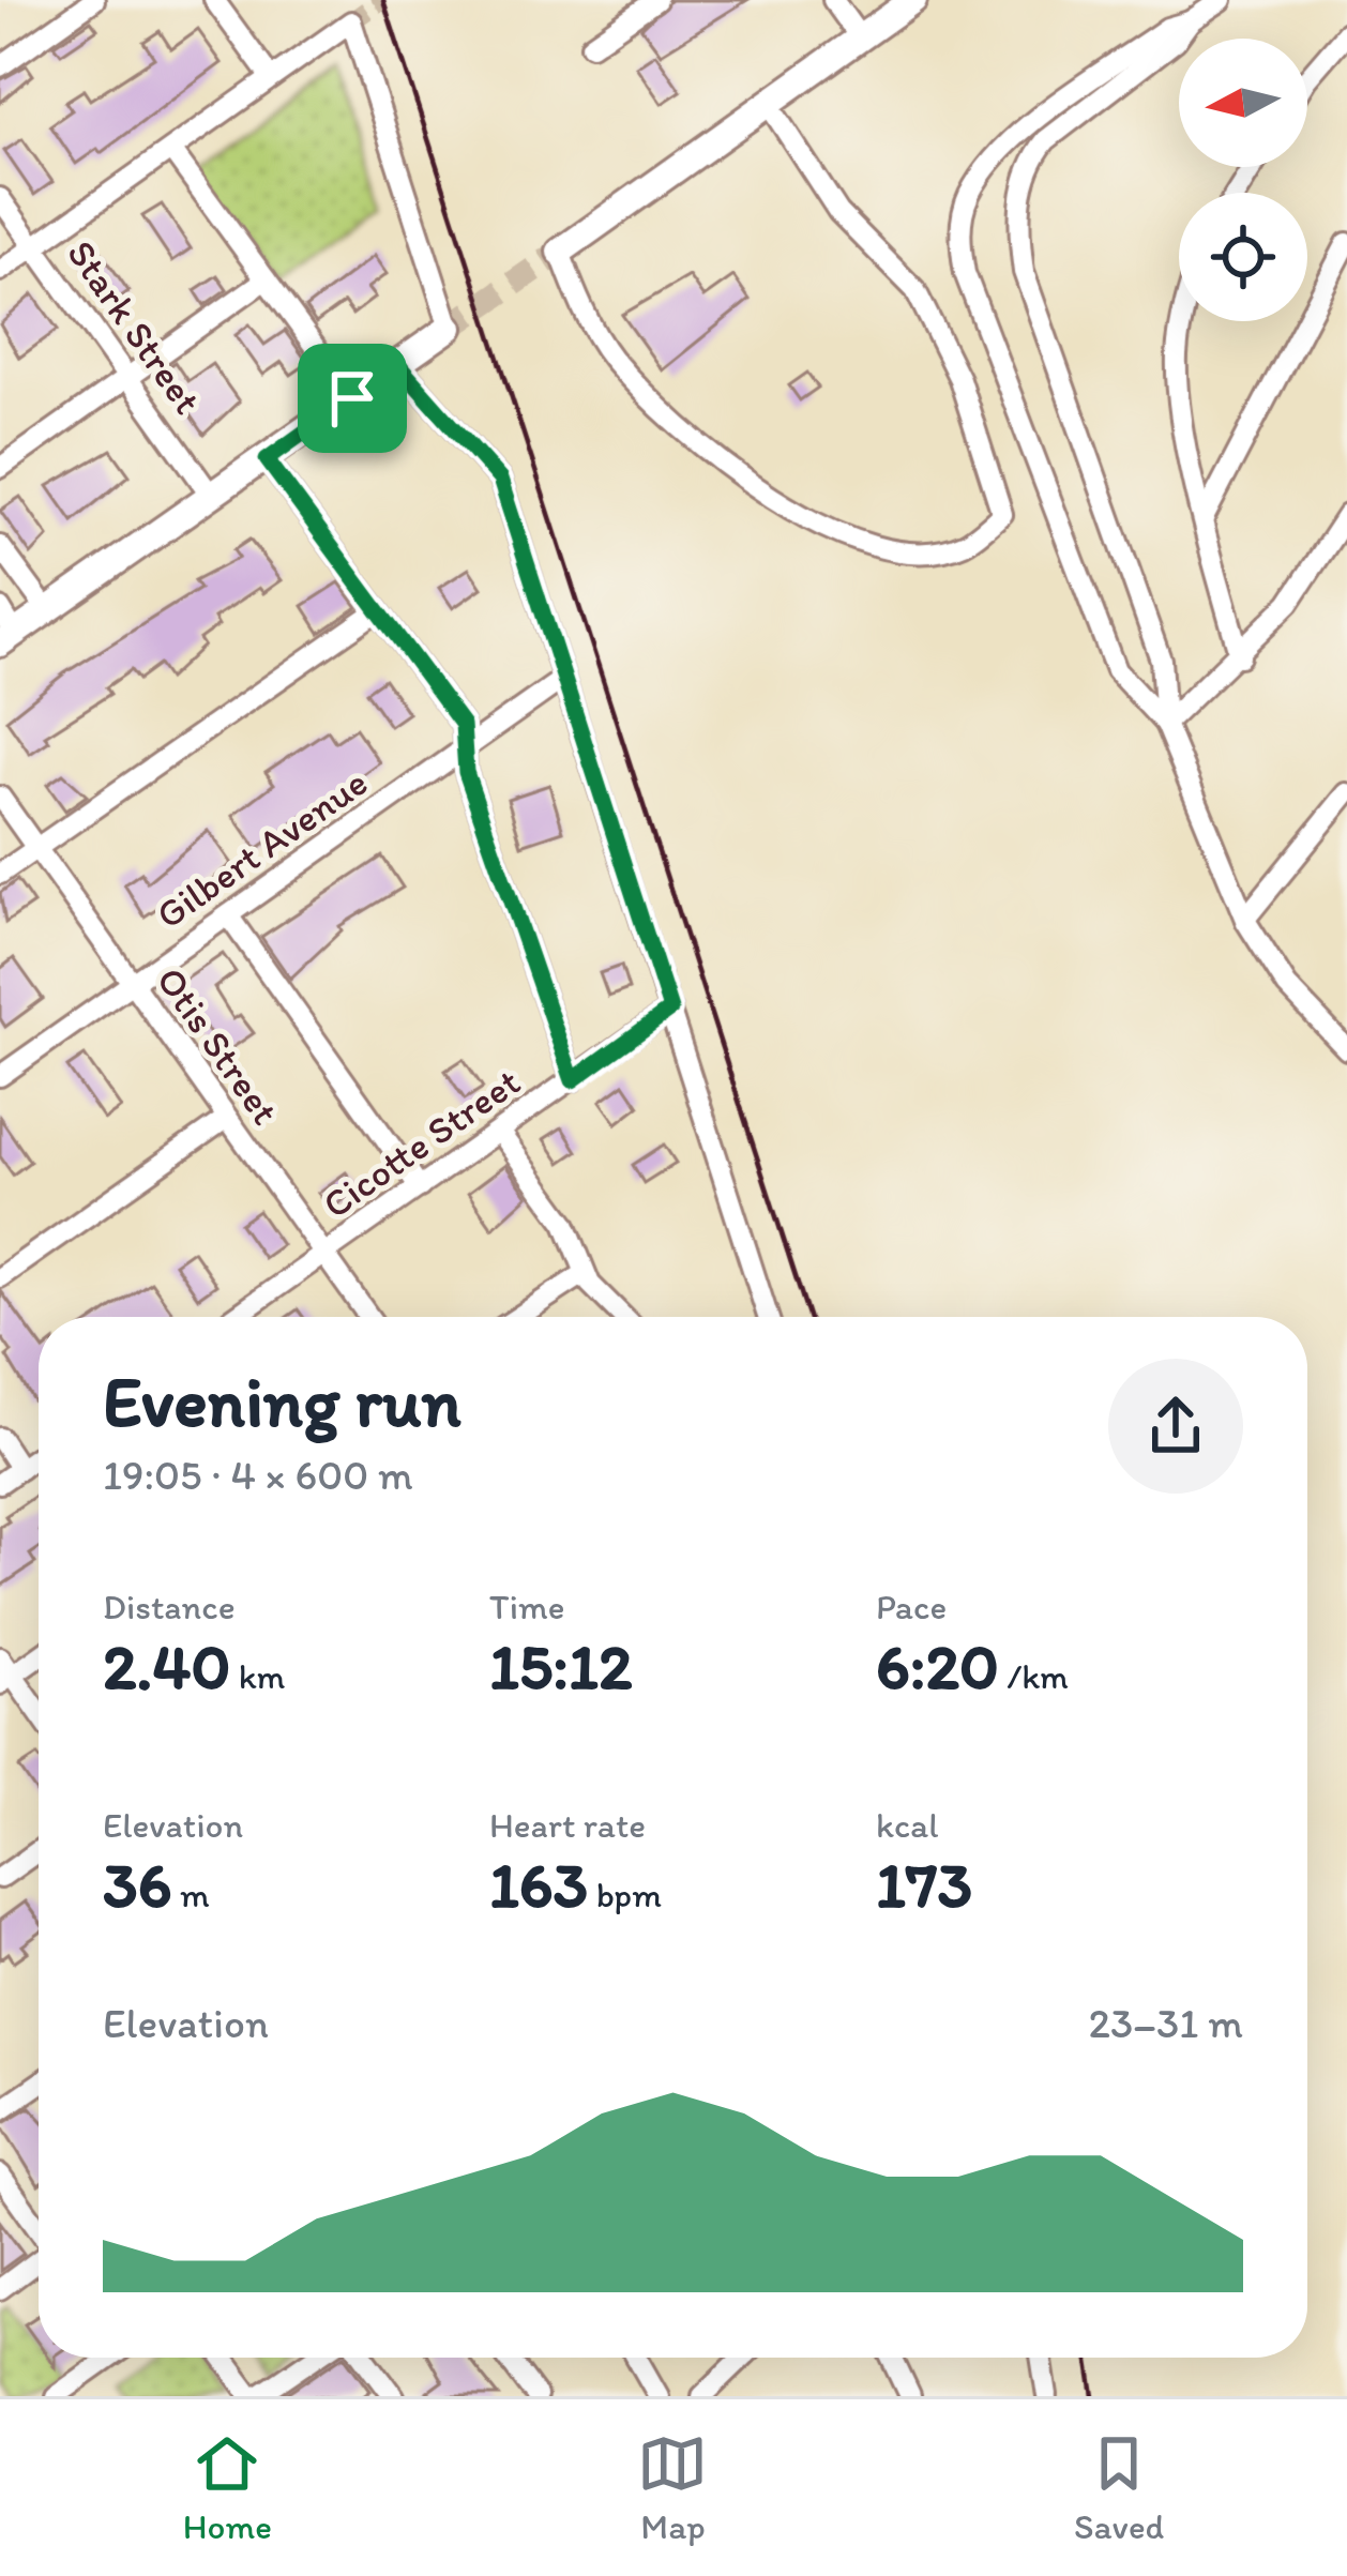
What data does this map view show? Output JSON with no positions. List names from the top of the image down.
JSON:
{
  "streets": {
    "street": [
      "Stark Street",
      "Gilbert Avenue",
      "Otis Street",
      "Cicotte Street"
    ]
  },
  "crossings": [
    ["Gilbert Avenue", "Otis Street"],
    ["Otis Street", "Cicotte Street"]
  ],
  "north": "left",
  "page": {
    "heading": ["Evening run", "19:05 · 4 × 600 m"],
    "stats": [
      ["Distance", "2.40 km"],
      ["Time", "15:12"],
      ["Pace", "6:20 /km"],
      ["Elevation", "36 m"],
      ["Heart rate", "163 bpm"],
      ["kcal", "173"]
    ],
    "chart": ["Elevation", "23–31 m"],
    "tabs": ["Home", "Map", "Saved"]
  }
}
